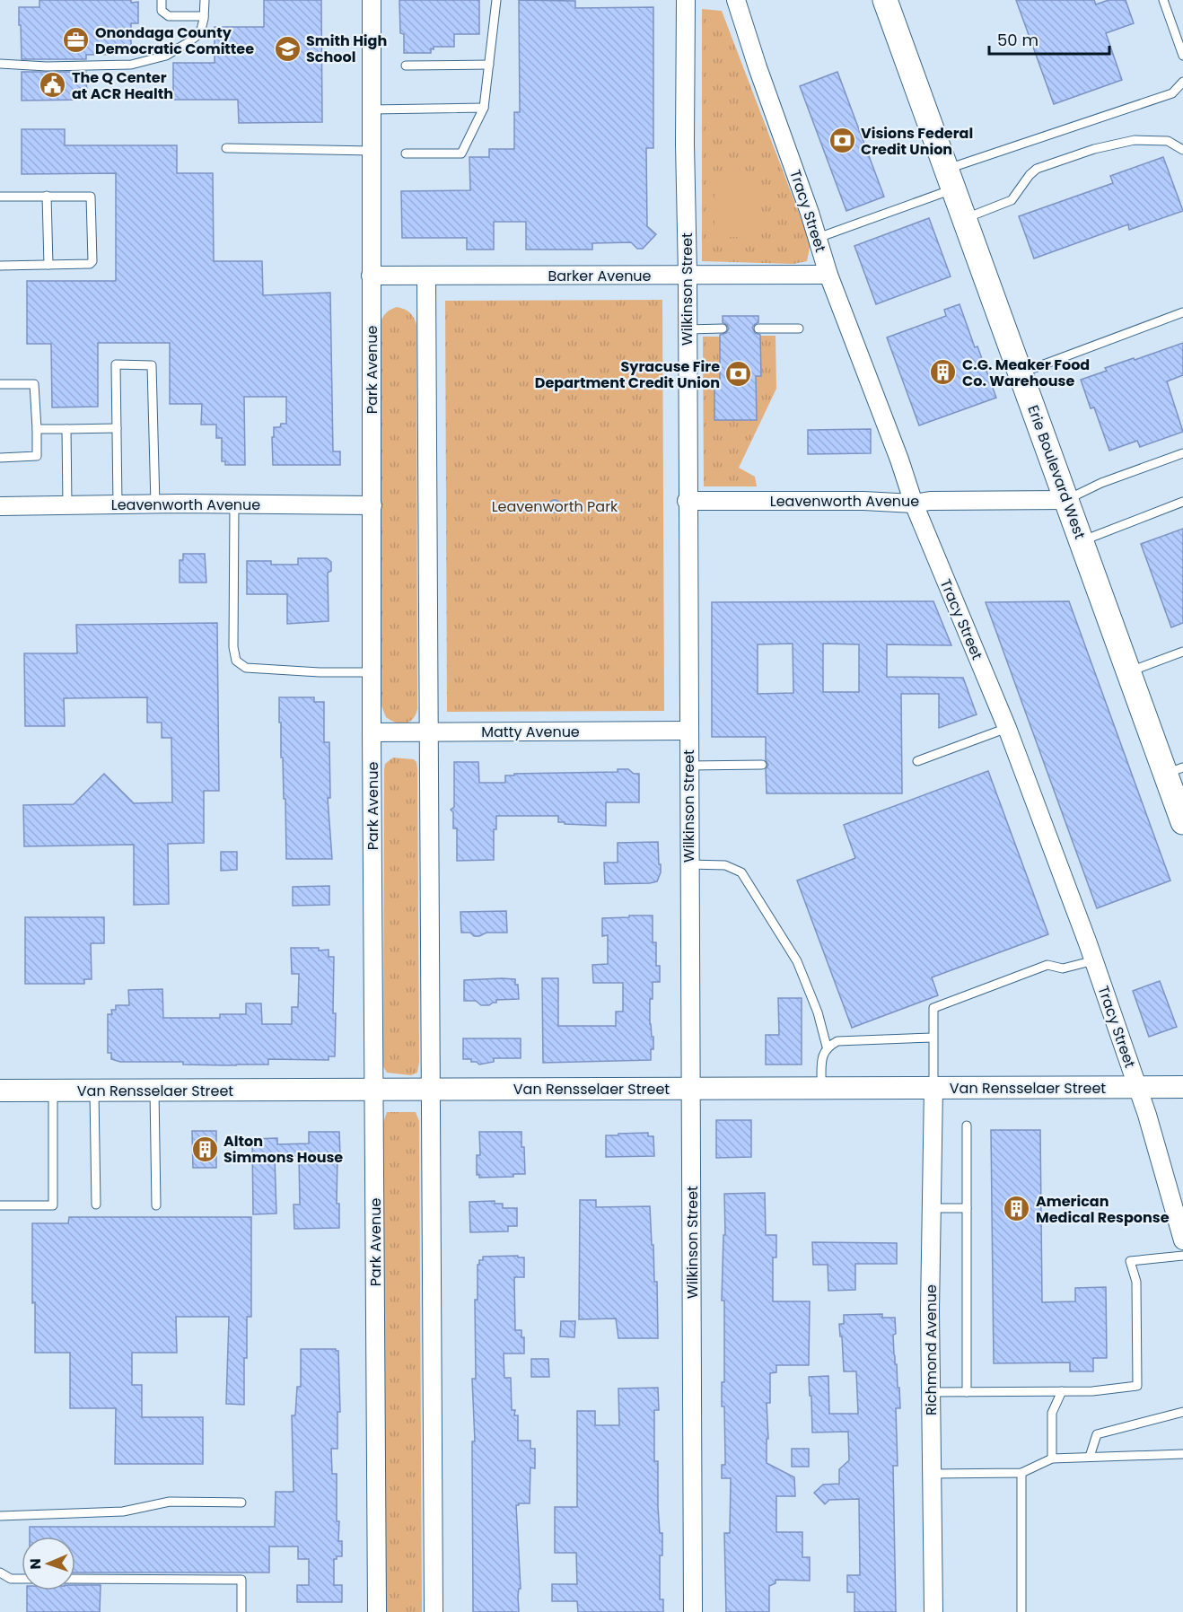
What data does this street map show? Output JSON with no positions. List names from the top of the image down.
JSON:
{
  "streets": {
    "main road": ["Erie Boulevard West"],
    "street": [
      "Tracy Street",
      "Barker Avenue",
      "Wilkinson Street",
      "Park Avenue",
      "Leavenworth Avenue",
      "Matty Avenue",
      "Van Rensselaer Street",
      "Richmond Avenue"
    ]
  },
  "crossings": [
    ["Tracy Street", "Barker Avenue"],
    ["Tracy Street", "Leavenworth Avenue"],
    ["Tracy Street", "Van Rensselaer Street"],
    ["Barker Avenue", "Wilkinson Street"],
    ["Barker Avenue", "Park Avenue"],
    ["Wilkinson Street", "Leavenworth Avenue"],
    ["Wilkinson Street", "Matty Avenue"],
    ["Wilkinson Street", "Van Rensselaer Street"],
    ["Park Avenue", "Leavenworth Avenue"],
    ["Park Avenue", "Matty Avenue"],
    ["Park Avenue", "Van Rensselaer Street"],
    ["Erie Boulevard West", "Leavenworth Avenue"],
    ["Van Rensselaer Street", "Richmond Avenue"]
  ],
  "parks": ["Leavenworth Park"],
  "places": {
    "office": ["Onondaga County Democratic Comittee"],
    "school or university": ["Smith High School"],
    "public building": ["The Q Center at ACR Health"],
    "bank": ["Visions Federal Credit Union", "Syracuse Fire Department Credit Union"],
    "building": ["C.G. Meaker Food Co. Warehouse", "Alton Simmons House", "American Medical Response"]
  },
  "scale_bar": "50 m",
  "north": "left"
}
